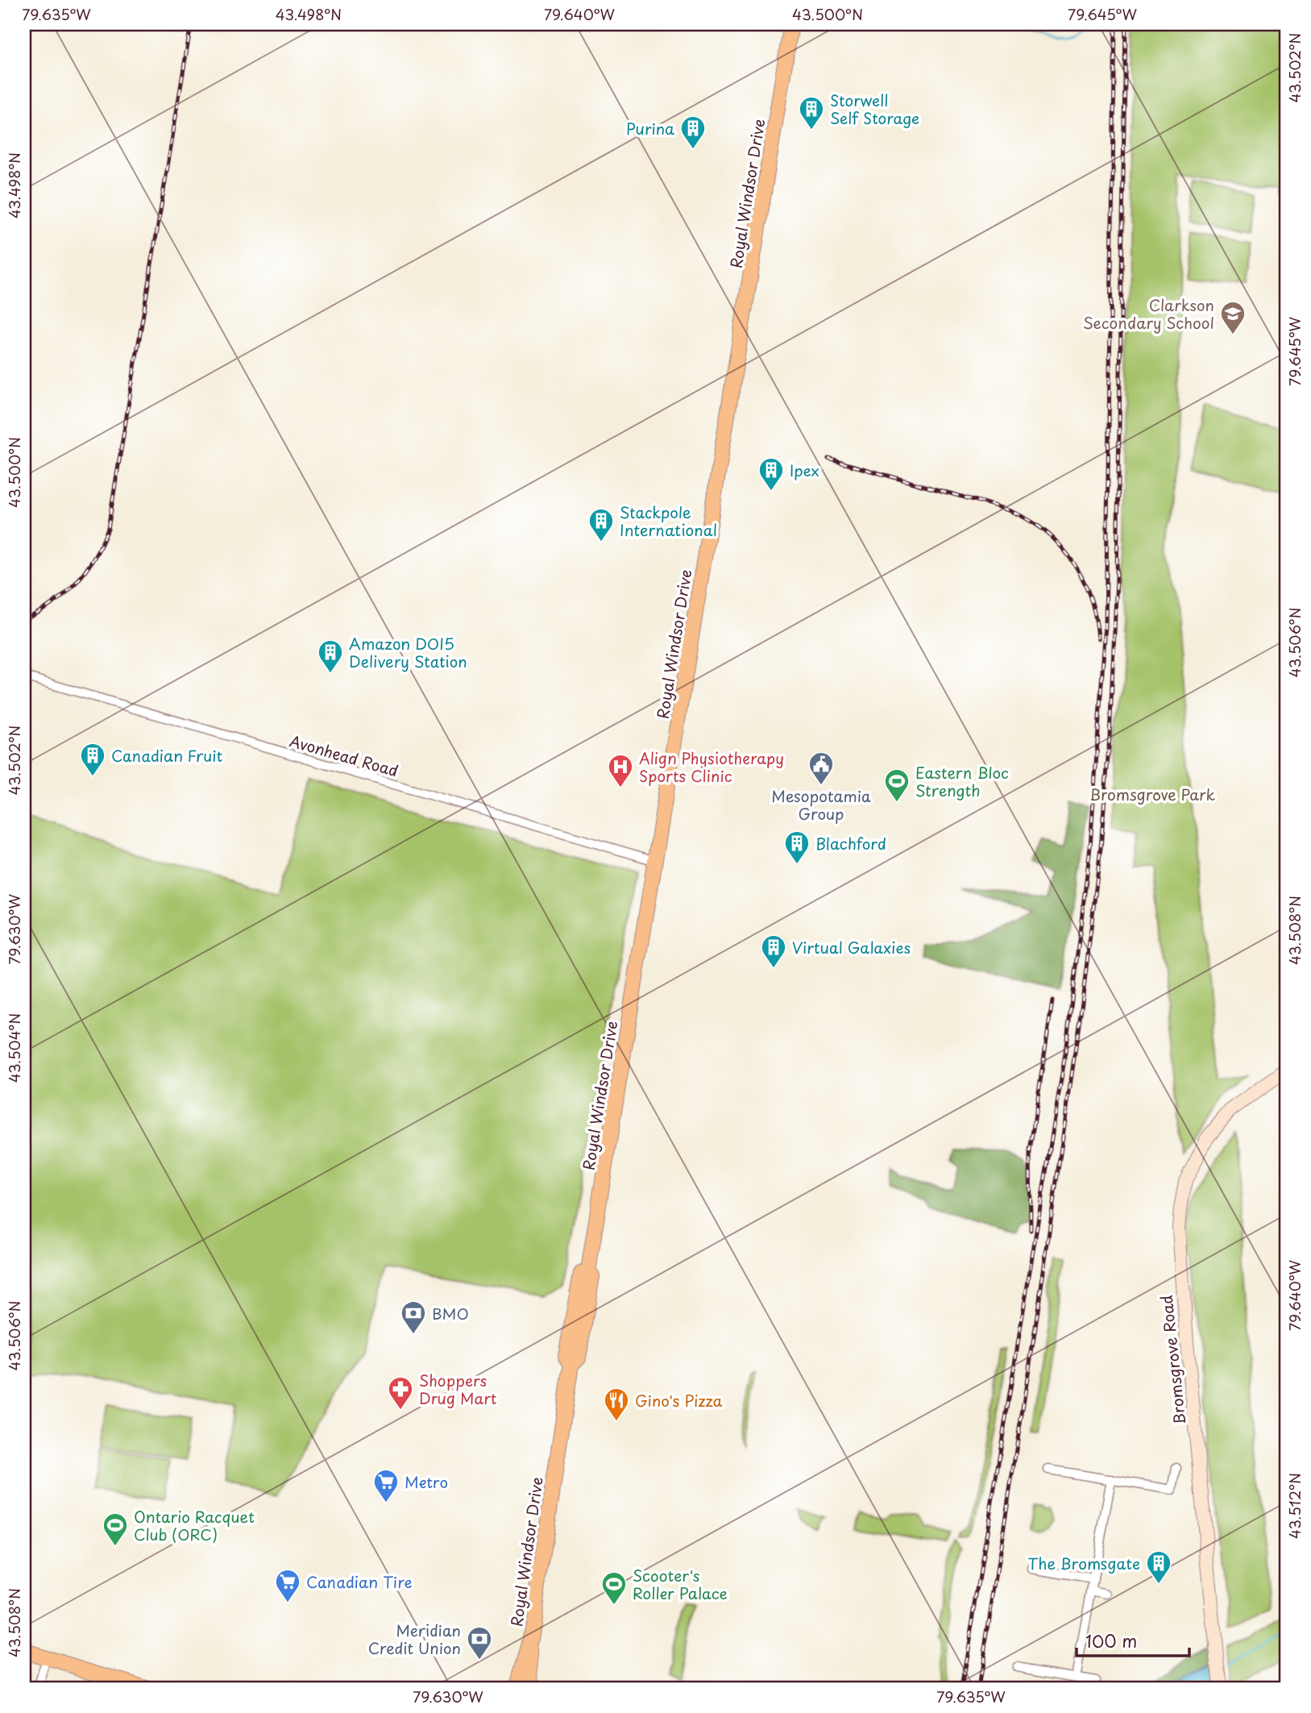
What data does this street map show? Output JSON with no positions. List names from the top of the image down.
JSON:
{
  "streets": {
    "main road": ["Royal Windsor Drive"],
    "street": ["Avonhead Road", "Bromsgrove Road"]
  },
  "crossings": [
    ["Royal Windsor Drive", "Avonhead Road"]
  ],
  "parks": ["Bromsgrove Park"],
  "places": {
    "building": [
      "Storwell Self Storage",
      "Purina",
      "Ipex",
      "Stackpole International",
      "Amazon DOI5 Delivery Station",
      "Canadian Fruit",
      "Blachford",
      "Virtual Galaxies",
      "The Bromsgate"
    ],
    "school or university": ["Clarkson Secondary School"],
    "public building": ["Mesopotamia Group"],
    "hospital": ["Align Physiotherapy Sports Clinic"],
    "sports": ["Eastern Bloc Strength", "Ontario Racquet Club (ORC)", "Scooter's Roller Palace"],
    "bank": ["BMO", "Meridian Credit Union"],
    "pharmacy": ["Shoppers Drug Mart"],
    "restaurant": ["Gino's Pizza"],
    "supermarket": ["Metro", "Canadian Tire"]
  },
  "scale_bar": "100 m",
  "coordinates": [
    "79.635°W",
    "43.498°N",
    "79.640°W",
    "43.500°N",
    "79.645°W",
    "43.502°N",
    "43.506°N",
    "79.630°W",
    "43.508°N",
    "43.504°N",
    "43.512°N"
  ]
}
